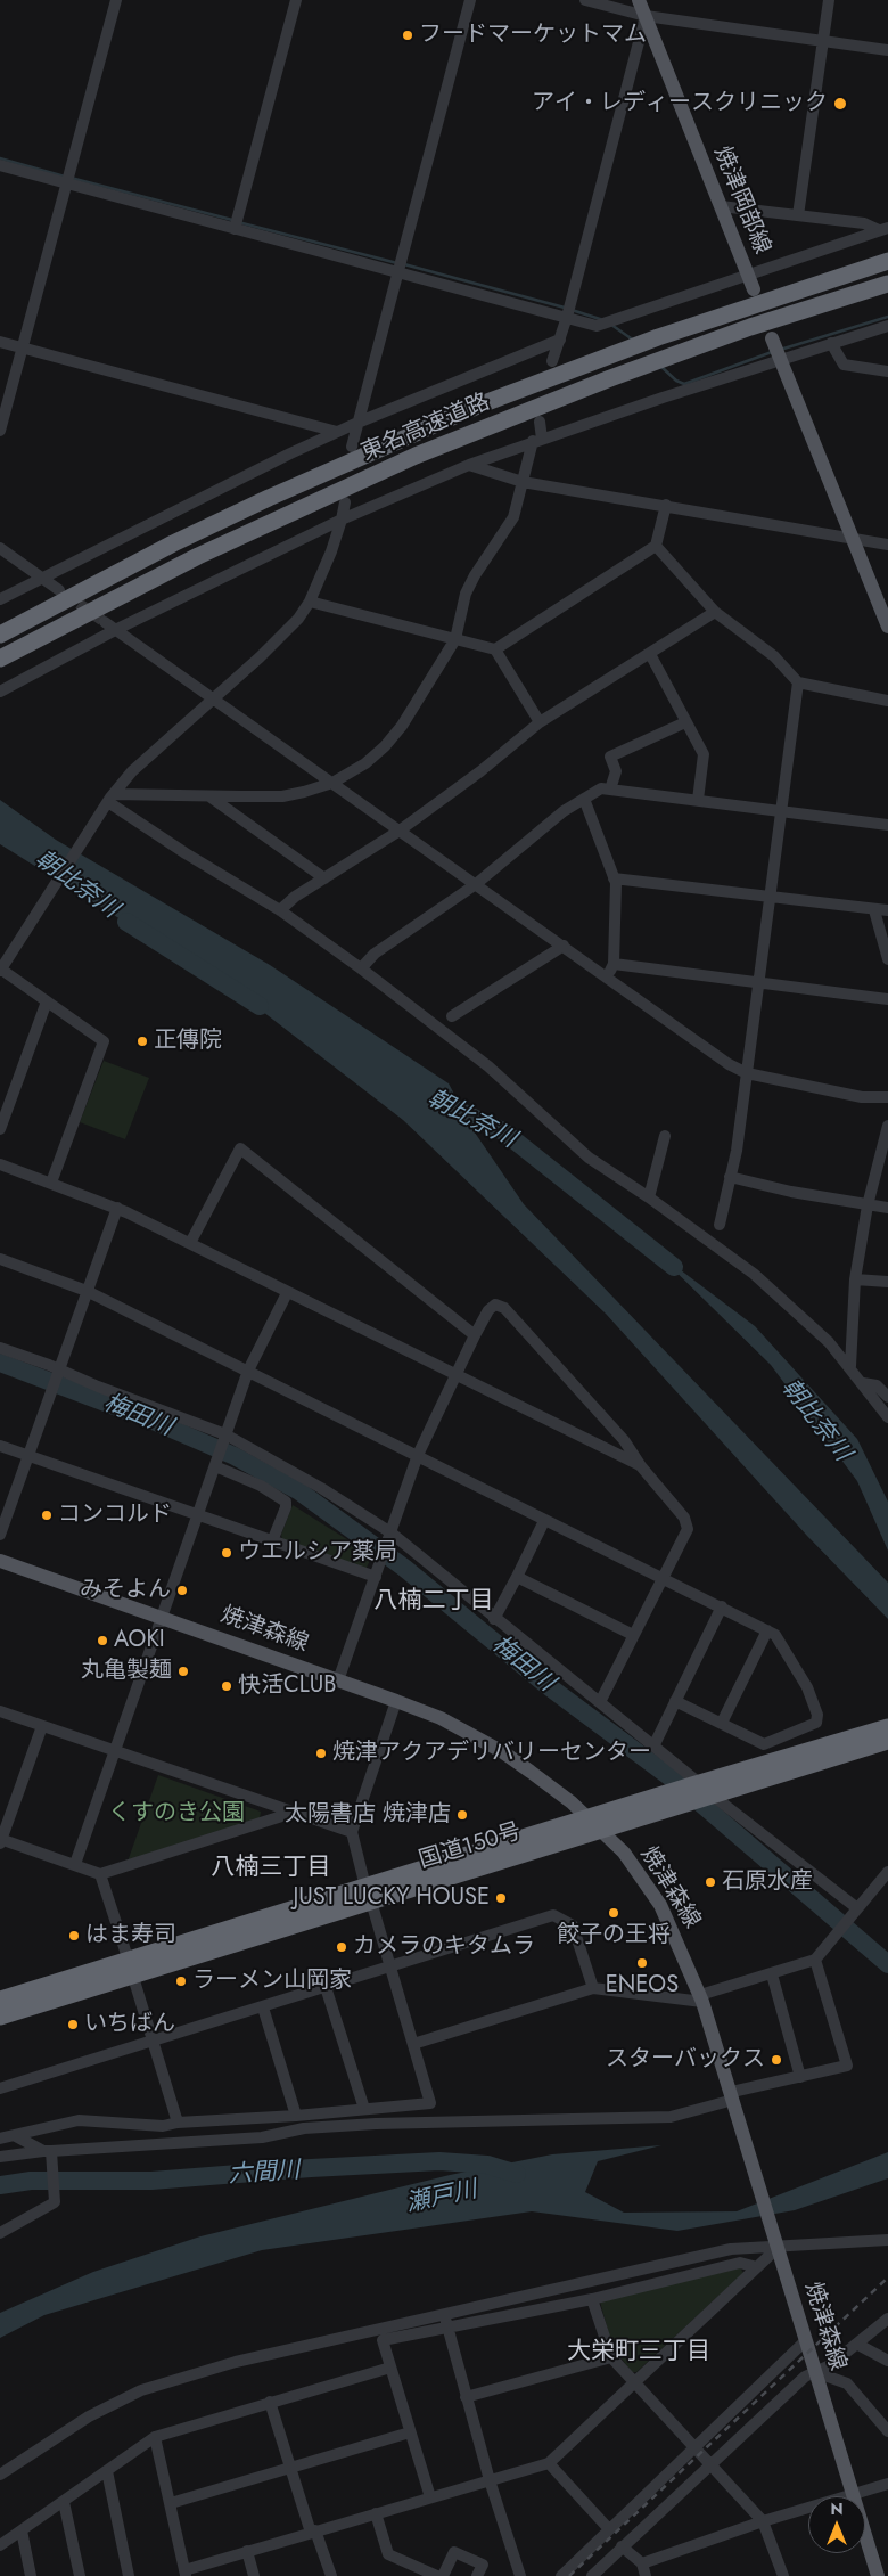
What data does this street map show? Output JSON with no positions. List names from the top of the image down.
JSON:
{
  "streets": {
    "highway": ["東名高速道路", "国道150号"],
    "main road": ["焼津岡部線", "焼津森線"]
  },
  "crossings": [
    ["焼津森線", "国道150号"]
  ],
  "districts": ["八楠二丁目", "八楠三丁目", "大栄町三丁目"],
  "water": [
    "朝比奈川",
    "梅田川",
    "六間川",
    "瀬戸川"
  ],
  "parks": ["くすのき公園"],
  "places": [
    "フードマーケットマム",
    "アイ・レディースクリニック",
    "正傳院",
    "コンコルド",
    "ウエルシア薬局",
    "みそよん",
    "AOKI",
    "丸亀製麺",
    "快活CLUB",
    "焼津アクアデリバリーセンター",
    "太陽書店 焼津店",
    "石原水産",
    "JUST LUCKY HOUSE",
    "餃子の王将",
    "はま寿司",
    "カメラのキタムラ",
    "ENEOS",
    "ラーメン山岡家",
    "いちばん",
    "スターバックス"
  ],
  "north": "top"
}
